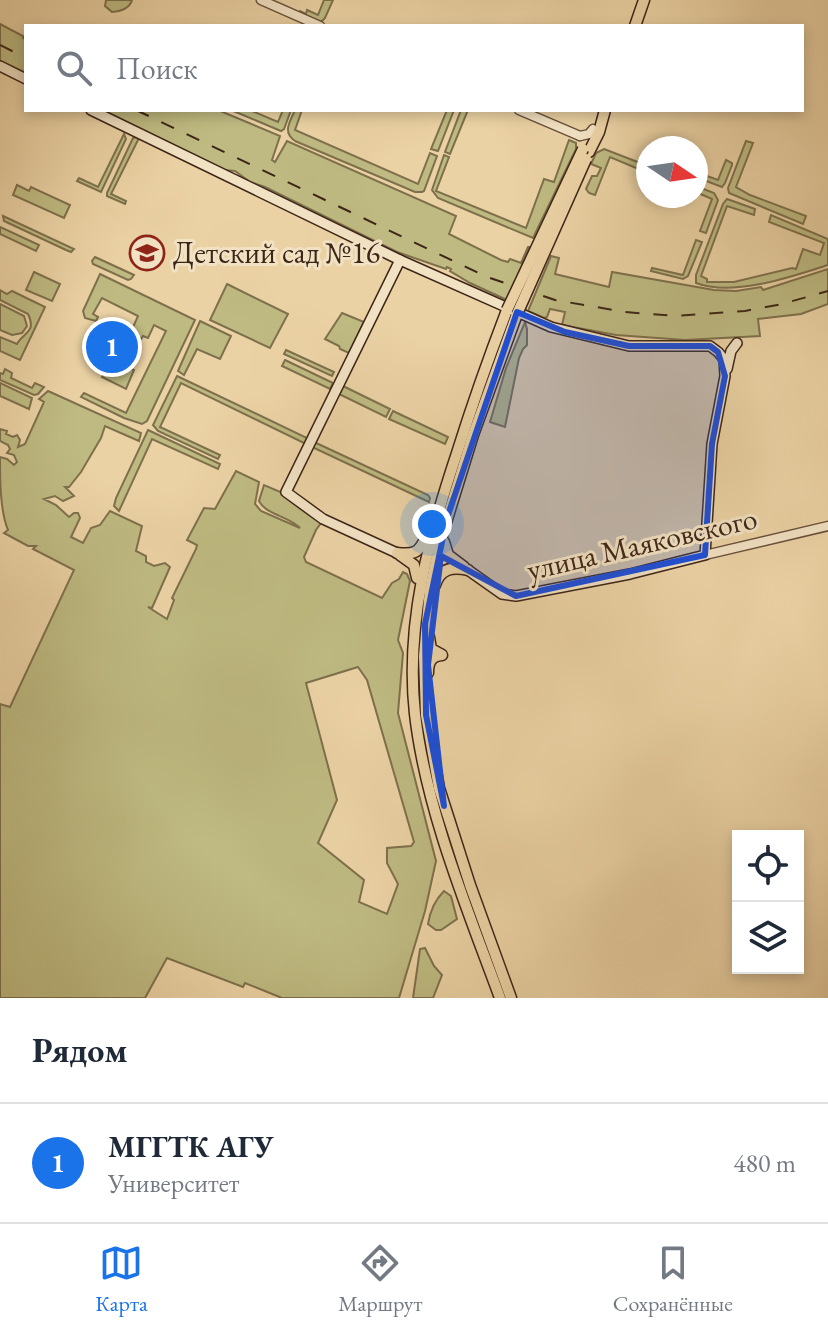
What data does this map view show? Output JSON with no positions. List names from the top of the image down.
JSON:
{
  "streets": {
    "main road": ["улица Маяковского"]
  },
  "places": {
    "school or university": ["Детский сад №16"]
  },
  "north": "right",
  "page": {
    "search": "Поиск",
    "pins": "1",
    "heading": "Рядом",
    "list": [
      {
        "mark": "1",
        "name": "МГГТК АГУ",
        "note": "Университет",
        "value": "480 m"
      }
    ],
    "nav": ["Карта", "Маршрут", "Сохранённые"]
  }
}
